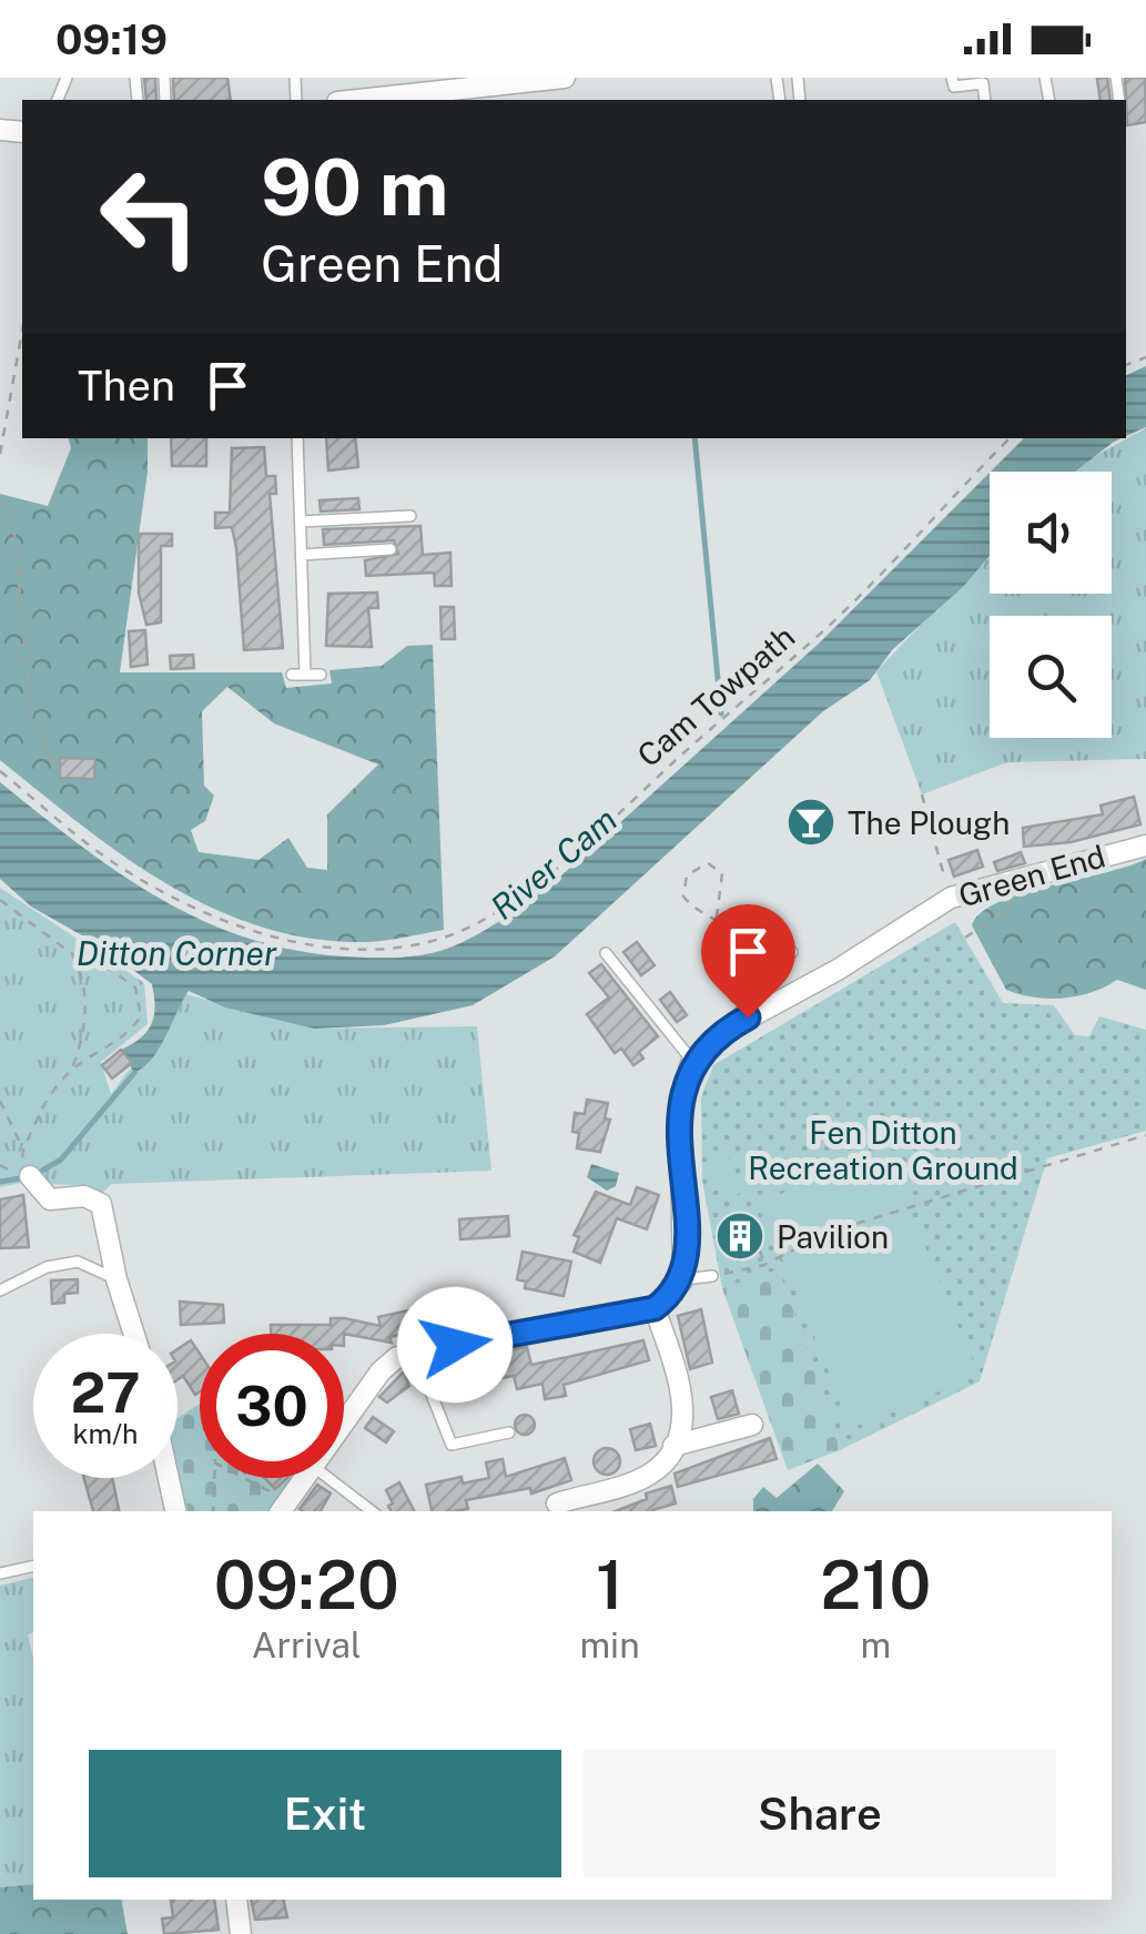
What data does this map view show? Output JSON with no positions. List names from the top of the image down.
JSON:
{
  "streets": {
    "street": ["Green End"],
    "path": ["Cam Towpath"]
  },
  "water": ["River Cam", "Ditton Corner"],
  "parks": ["Fen Ditton Recreation Ground"],
  "places": {
    "bar": ["The Plough"],
    "building": ["Pavilion"]
  },
  "page": {
    "status": "09:19",
    "turn": ["90 m", "Green End"],
    "then": "Then",
    "speed": "27 km/h",
    "limit": "30",
    "eta": [
      "09:20",
      "Arrival",
      "1",
      "min",
      "210",
      "m"
    ],
    "buttons": ["Exit", "Share"]
  }
}
